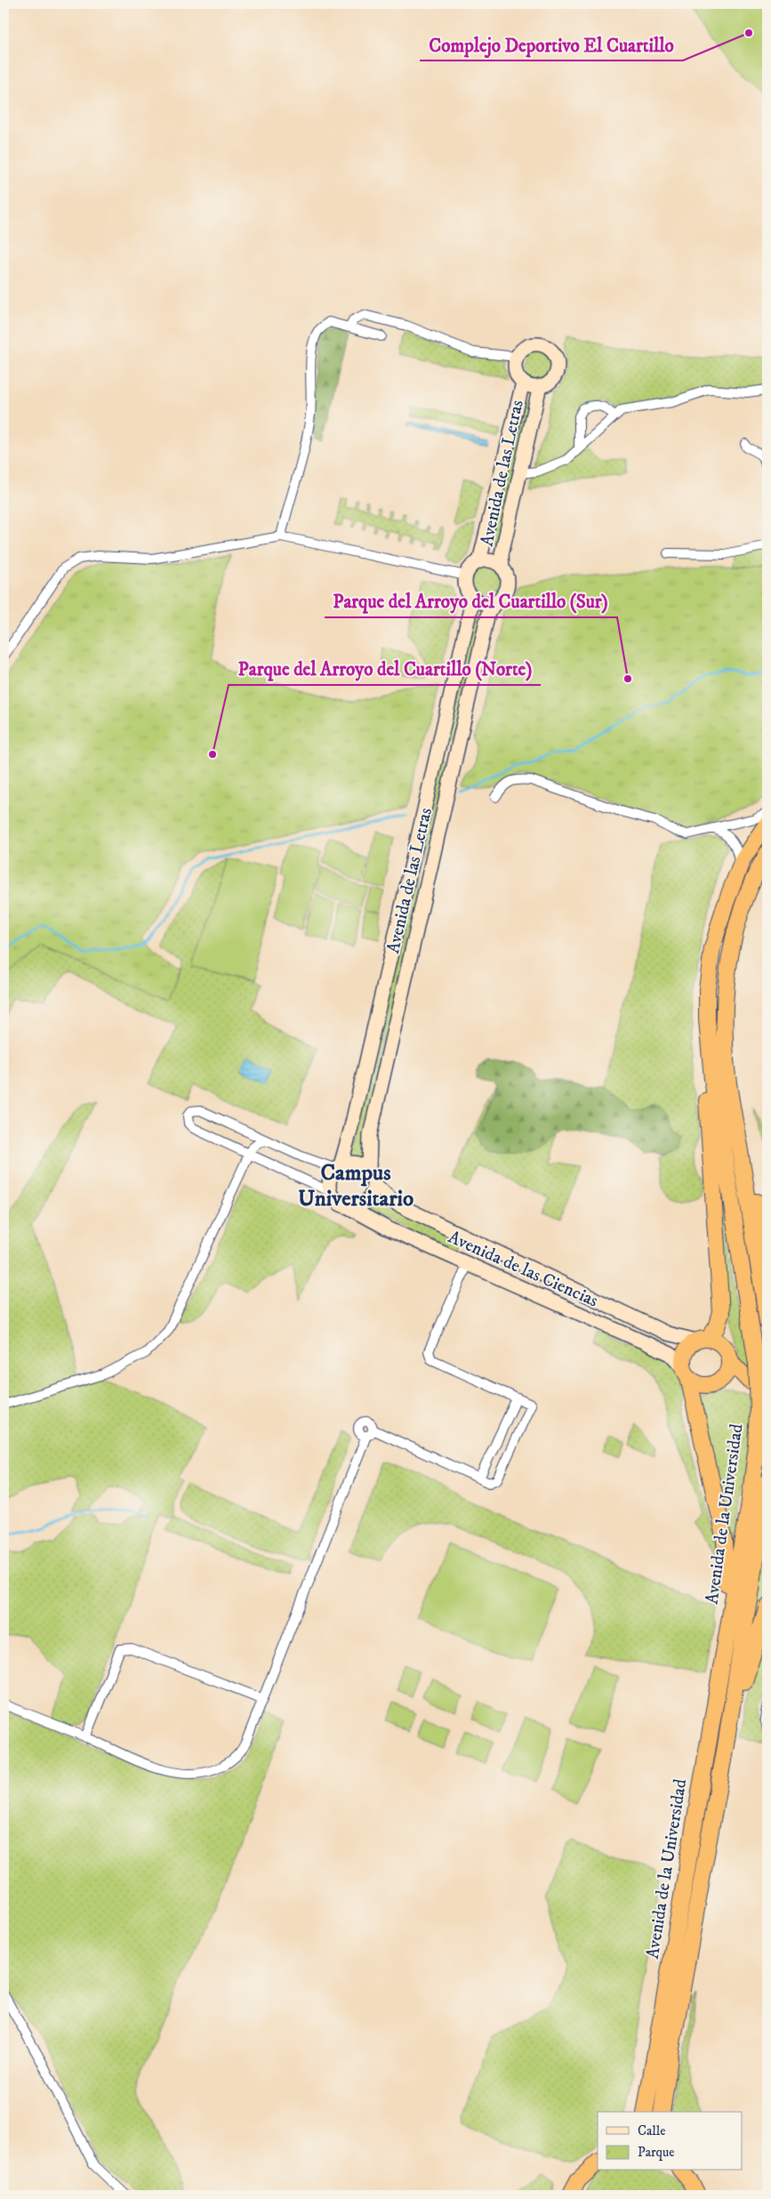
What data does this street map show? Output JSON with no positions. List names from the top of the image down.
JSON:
{
  "streets": {
    "highway": ["Avenida de la Universidad"],
    "main road": ["Avenida de las Letras", "Avenida de las Ciencias"]
  },
  "crossings": [
    ["Avenida de las Letras", "Avenida de las Ciencias"]
  ],
  "districts": ["Campus Universitario"],
  "places": ["Complejo Deportivo El Cuartillo", "Parque del Arroyo del Cuartillo (Sur)", "Parque del Arroyo del Cuartillo (Norte)"],
  "legend": ["Calle", "Parque"]
}
